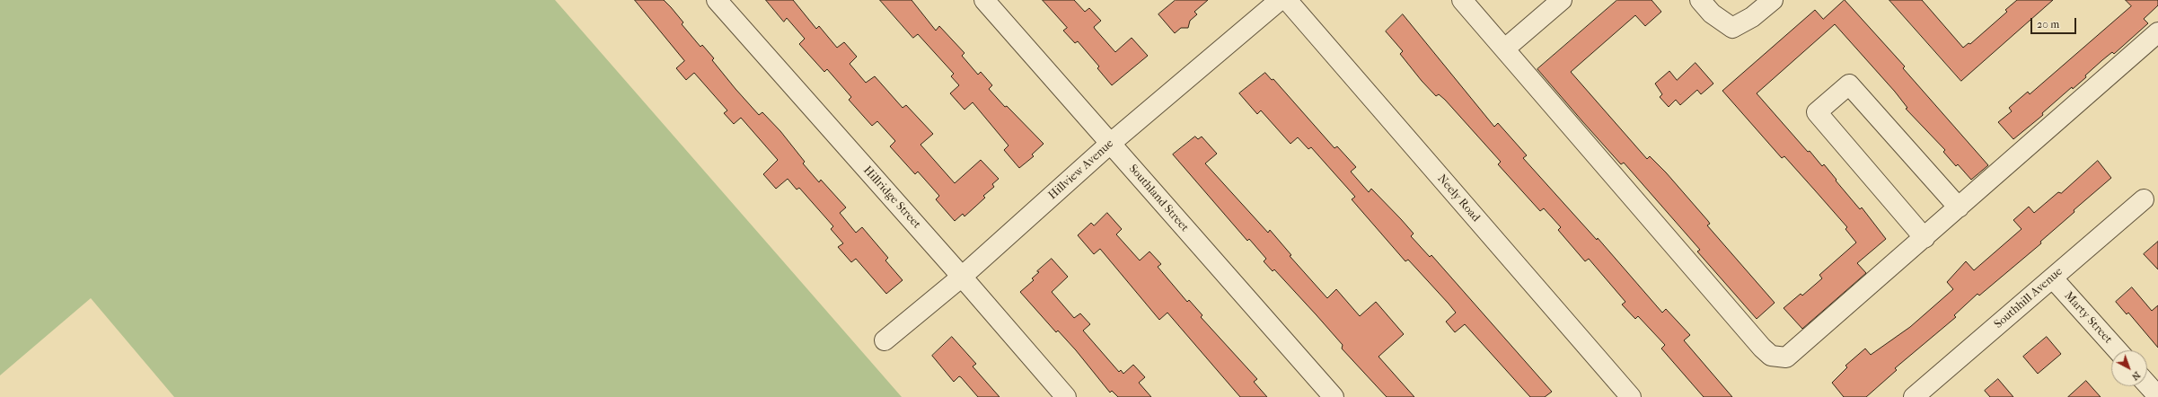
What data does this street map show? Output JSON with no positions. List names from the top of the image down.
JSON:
{
  "streets": {
    "street": [
      "Hillview Avenue",
      "Hillridge Street",
      "Southland Street",
      "Neely Road",
      "Southhill Avenue",
      "Marty Street"
    ]
  },
  "crossings": [
    ["Hillview Avenue", "Hillridge Street"],
    ["Hillview Avenue", "Southland Street"],
    ["Southhill Avenue", "Marty Street"]
  ],
  "scale_bar": "20 m",
  "north": "bottom right"
}
